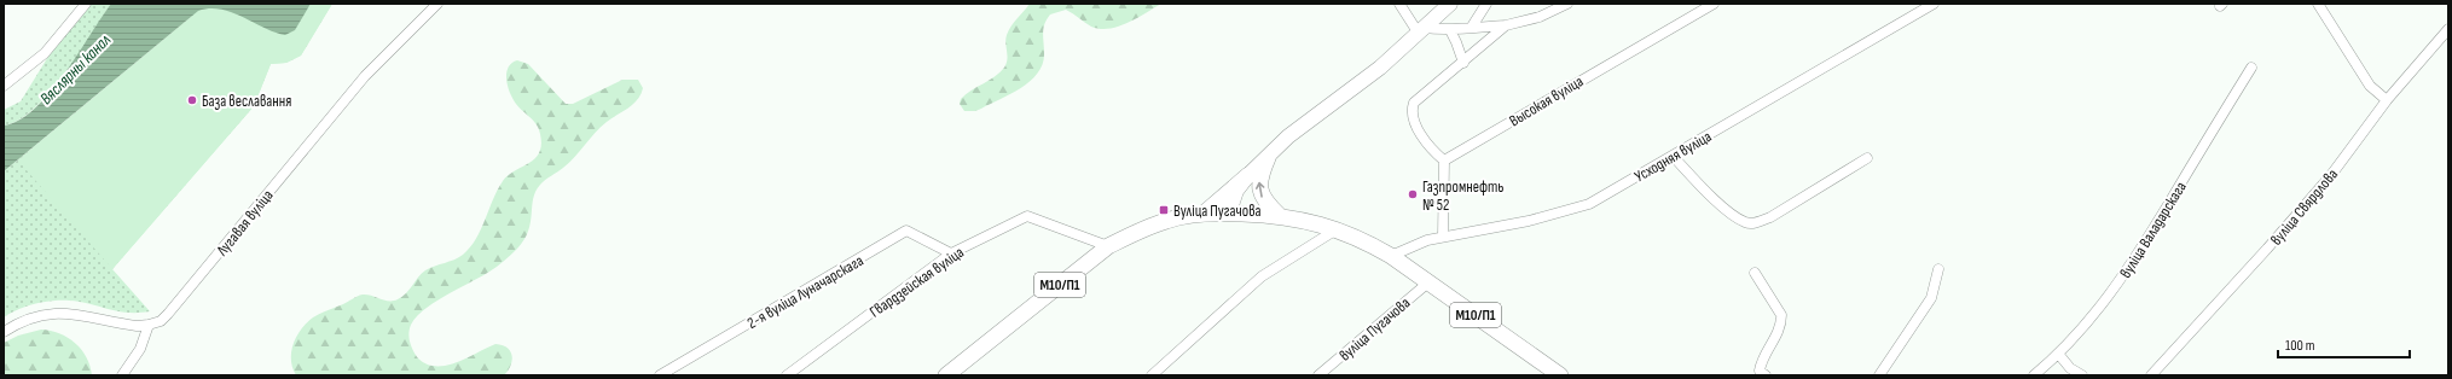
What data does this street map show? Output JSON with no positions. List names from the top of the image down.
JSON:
{
  "streets": {
    "main road": ["М10/П1"],
    "street": [
      "Высокая вуліца",
      "Усходняя вуліца",
      "вуліца Свярдлова",
      "Лугавая вуліца",
      "вуліца Валадарскага",
      "Гвардзейская вуліца",
      "2-я вуліца Луначарскага",
      "вуліца Пугачова"
    ]
  },
  "crossings": [
    ["Усходняя вуліца", "М10/П1"],
    ["Гвардзейская вуліца", "М10/П1"],
    ["Гвардзейская вуліца", "2-я вуліца Луначарскага"],
    ["М10/П1", "вуліца Пугачова"]
  ],
  "water": ["Вяслярны канал"],
  "places": {
    "other": ["База веславання", "Газпромнефть № 52"],
    "transit": ["Вуліца Пугачова"]
  },
  "scale_bar": "100 m"
}
